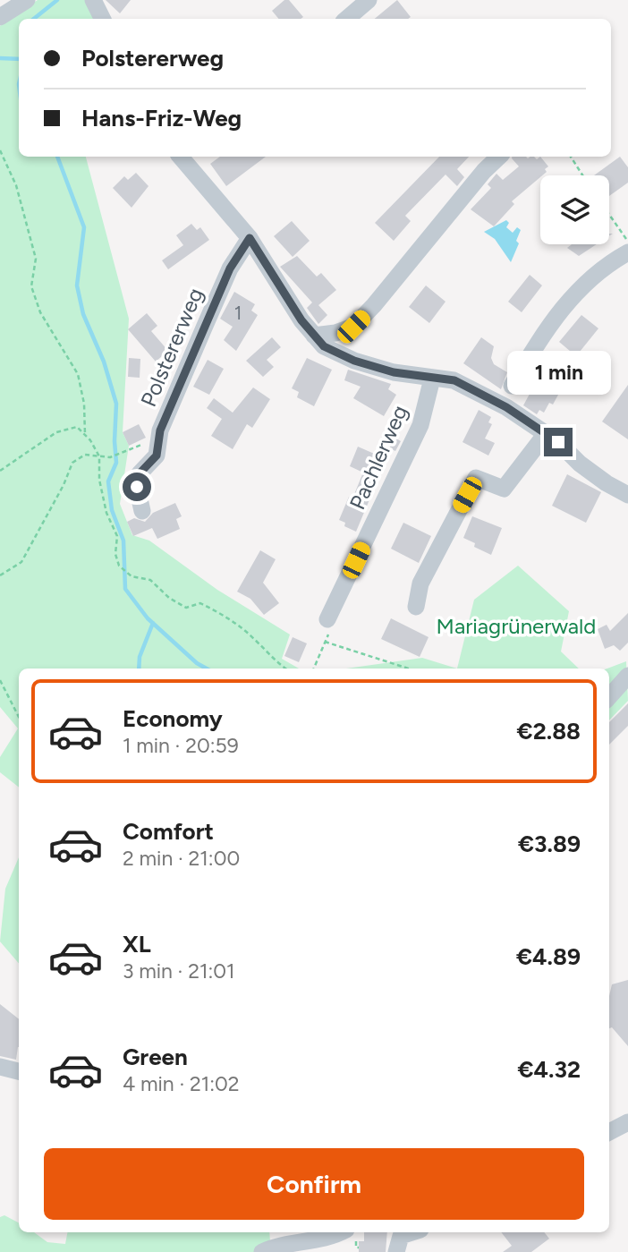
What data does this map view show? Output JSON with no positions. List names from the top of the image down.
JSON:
{
  "streets": {
    "street": ["Polstererweg", "Pachlerweg"]
  },
  "parks": ["Mariagrünerwald"],
  "house_numbers": ["1"],
  "page": {
    "banner": ["Polstererweg", "Hans-Friz-Weg"],
    "bubble": "1 min",
    "list": [
      {
        "name": "Economy",
        "note": "1 min · 20:59",
        "value": "€2.88"
      },
      {
        "name": "Comfort",
        "note": "2 min · 21:00",
        "value": "€3.89"
      },
      {
        "name": "XL",
        "note": "3 min · 21:01",
        "value": "€4.89"
      },
      {
        "name": "Green",
        "note": "4 min · 21:02",
        "value": "€4.32"
      }
    ],
    "buttons": "Confirm"
  }
}
